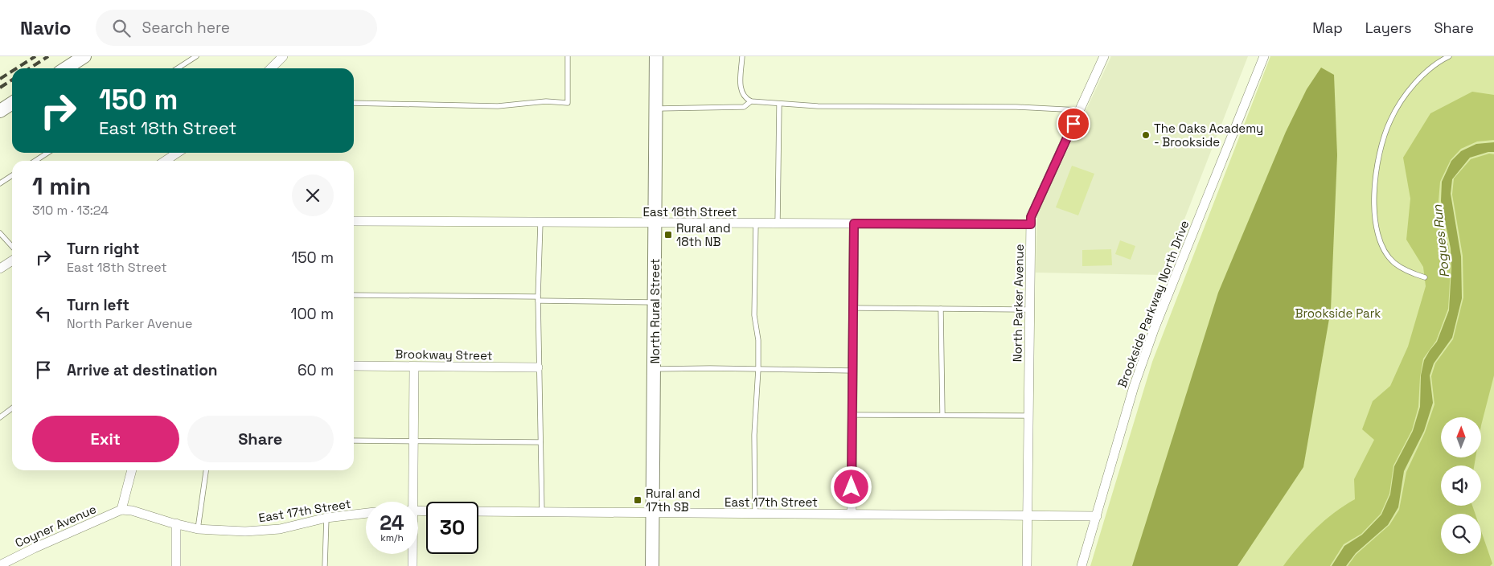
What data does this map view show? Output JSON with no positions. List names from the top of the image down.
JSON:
{
  "streets": {
    "main road": ["North Rural Street"],
    "street": [
      "East 18th Street",
      "North Parker Avenue",
      "Brookside Parkway North Drive",
      "Brookway Street",
      "East 17th Street",
      "Coyner Avenue"
    ]
  },
  "crossings": [
    ["East 18th Street", "North Parker Avenue"],
    ["East 18th Street", "North Rural Street"],
    ["North Parker Avenue", "East 17th Street"],
    ["Brookside Parkway North Drive", "East 17th Street"],
    ["North Rural Street", "East 17th Street"],
    ["East 17th Street", "Coyner Avenue"]
  ],
  "water": ["Pogues Run"],
  "parks": ["Brookside Park"],
  "places": {
    "other": ["The Oaks Academy - Brookside"],
    "transit": ["Rural and 18th NB", "Rural and 17th SB"]
  },
  "north": "top",
  "page": {
    "header": "Navio",
    "search": "Search here",
    "nav": ["Map", "Layers", "Share"],
    "turn": ["150 m", "East 18th Street"],
    "heading": ["1 min", "310 m · 13:24"],
    "list": [
      {
        "name": "Turn right",
        "note": "East 18th Street",
        "value": "150 m"
      },
      {
        "name": "Turn left",
        "note": "North Parker Avenue",
        "value": "100 m"
      },
      {
        "name": "Arrive at destination",
        "value": "60 m"
      }
    ],
    "buttons": ["Exit", "Share"],
    "speed": "24 km/h",
    "limit": "30"
  }
}
